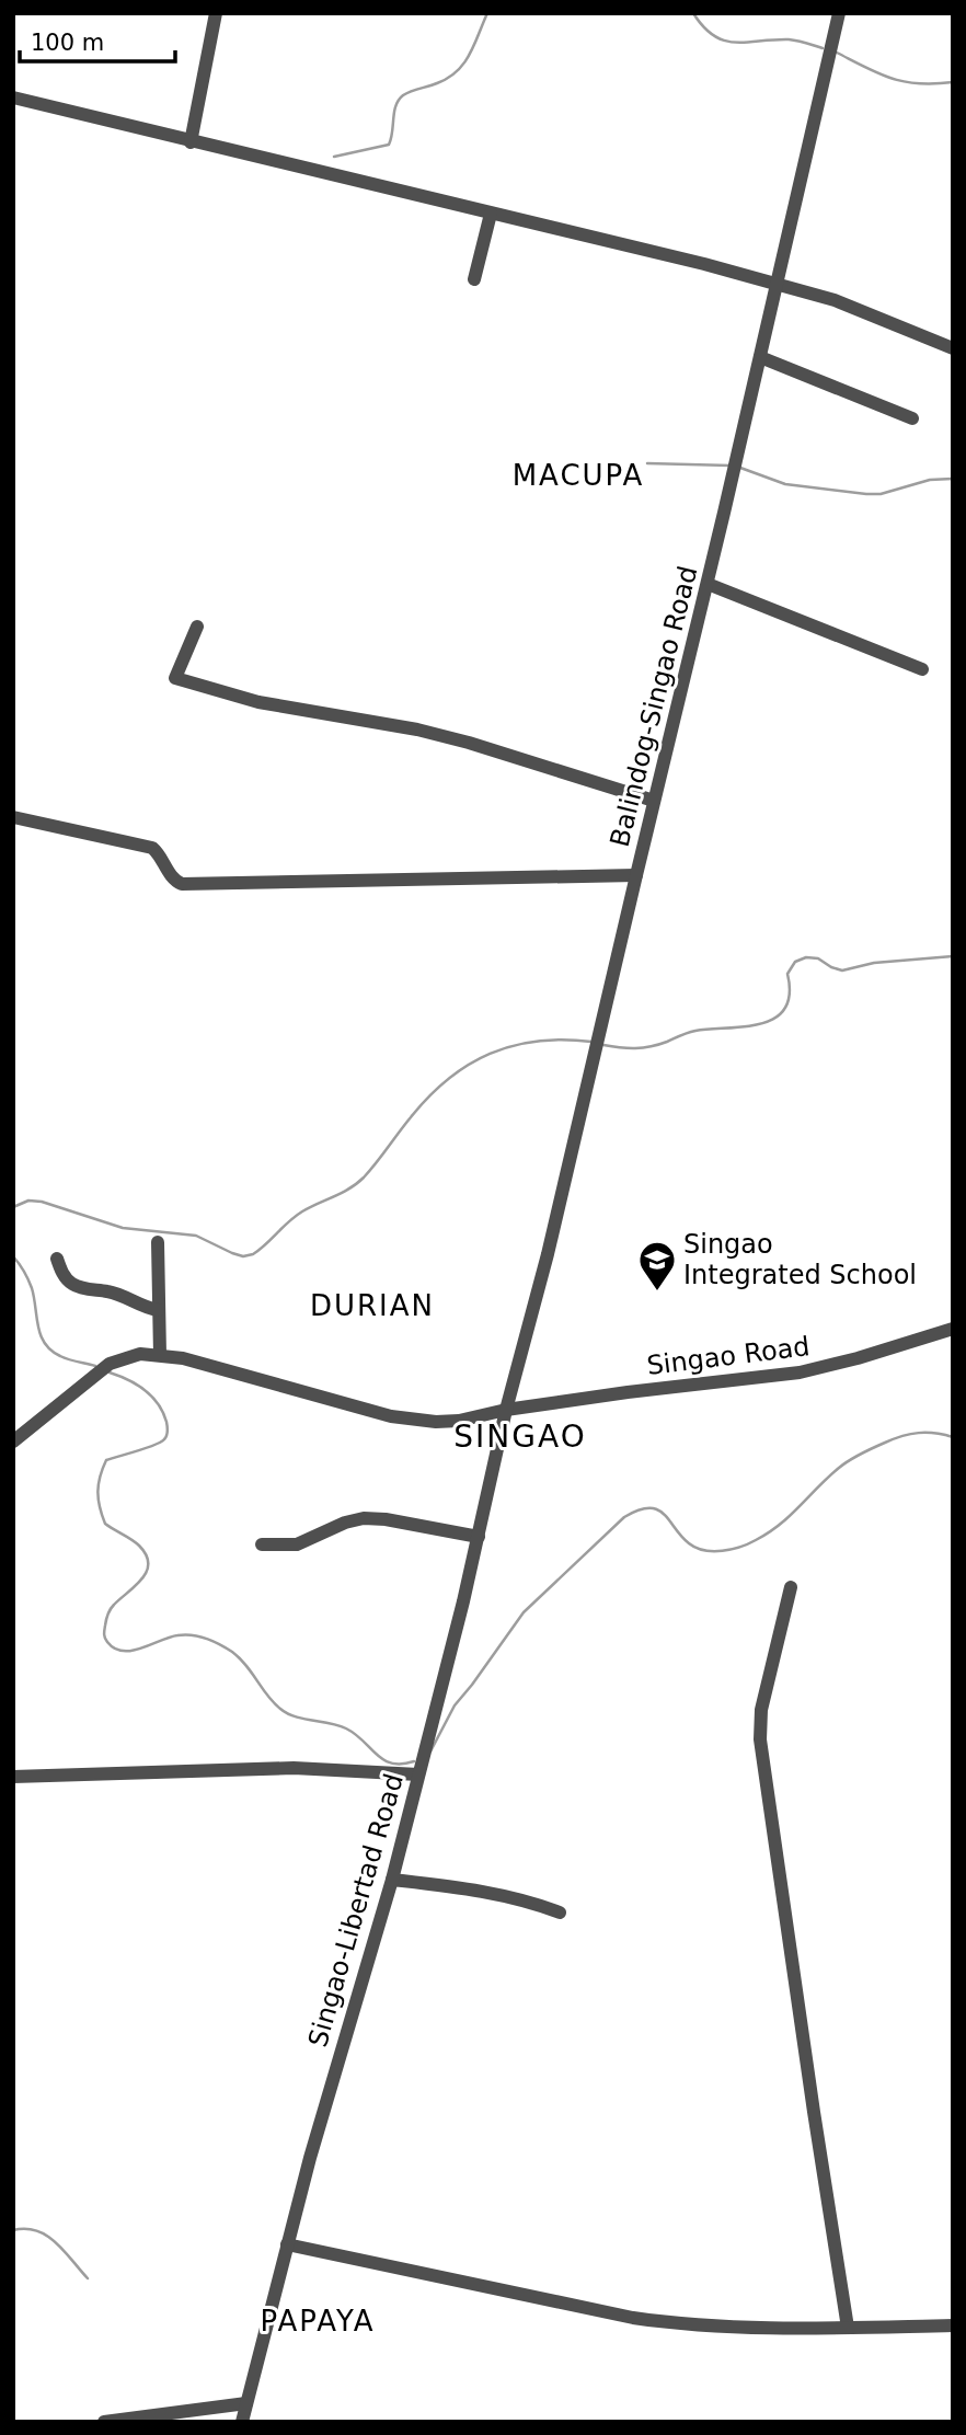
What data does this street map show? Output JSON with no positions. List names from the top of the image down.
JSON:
{
  "streets": {
    "street": ["Balindog-Singao Road", "Singao Road", "Singao-Libertad Road"]
  },
  "crossings": [
    ["Balindog-Singao Road", "Singao Road"],
    ["Balindog-Singao Road", "Singao-Libertad Road"],
    ["Singao Road", "Singao-Libertad Road"]
  ],
  "districts": [
    "MACUPA",
    "DURIAN",
    "SINGAO",
    "PAPAYA"
  ],
  "places": {
    "school or university": ["Singao Integrated School"]
  },
  "scale_bar": "100 m"
}
